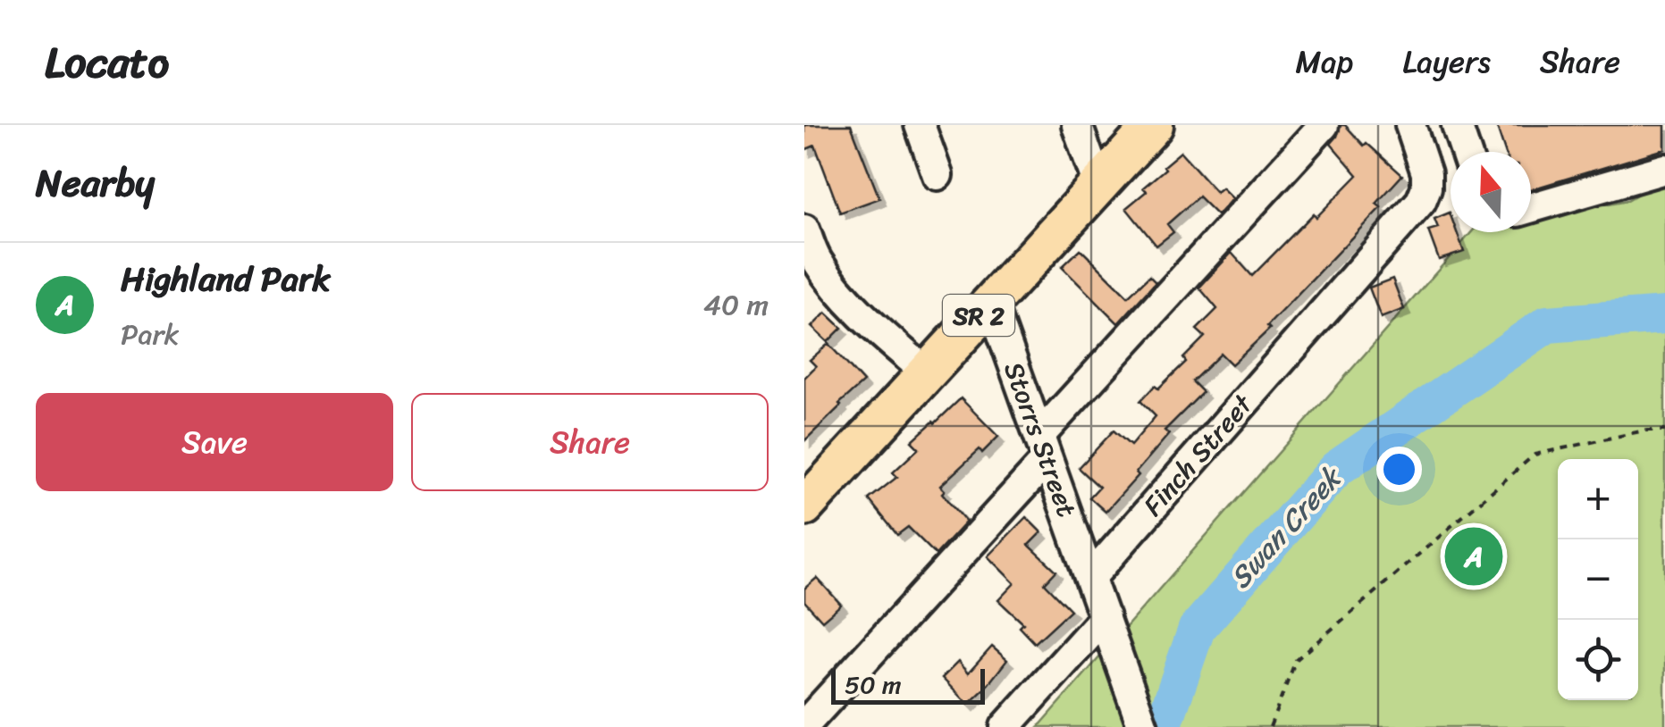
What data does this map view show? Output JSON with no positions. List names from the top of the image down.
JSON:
{
  "streets": {
    "main road": ["SR 2"],
    "street": ["Storrs Street", "Finch Street"]
  },
  "crossings": [
    ["SR 2", "Storrs Street"],
    ["Storrs Street", "Finch Street"]
  ],
  "water": ["Swan Creek"],
  "scale_bar": "50 m",
  "north": "top",
  "page": {
    "header": "Locato",
    "nav": ["Map", "Layers", "Share"],
    "heading": "Nearby",
    "list": [
      {
        "mark": "A",
        "name": "Highland Park",
        "note": "Park",
        "value": "40 m"
      }
    ],
    "buttons": ["Save", "Share"],
    "map_buttons": ["+", "−"],
    "pins": "A",
    "scale": "50 m"
  }
}
